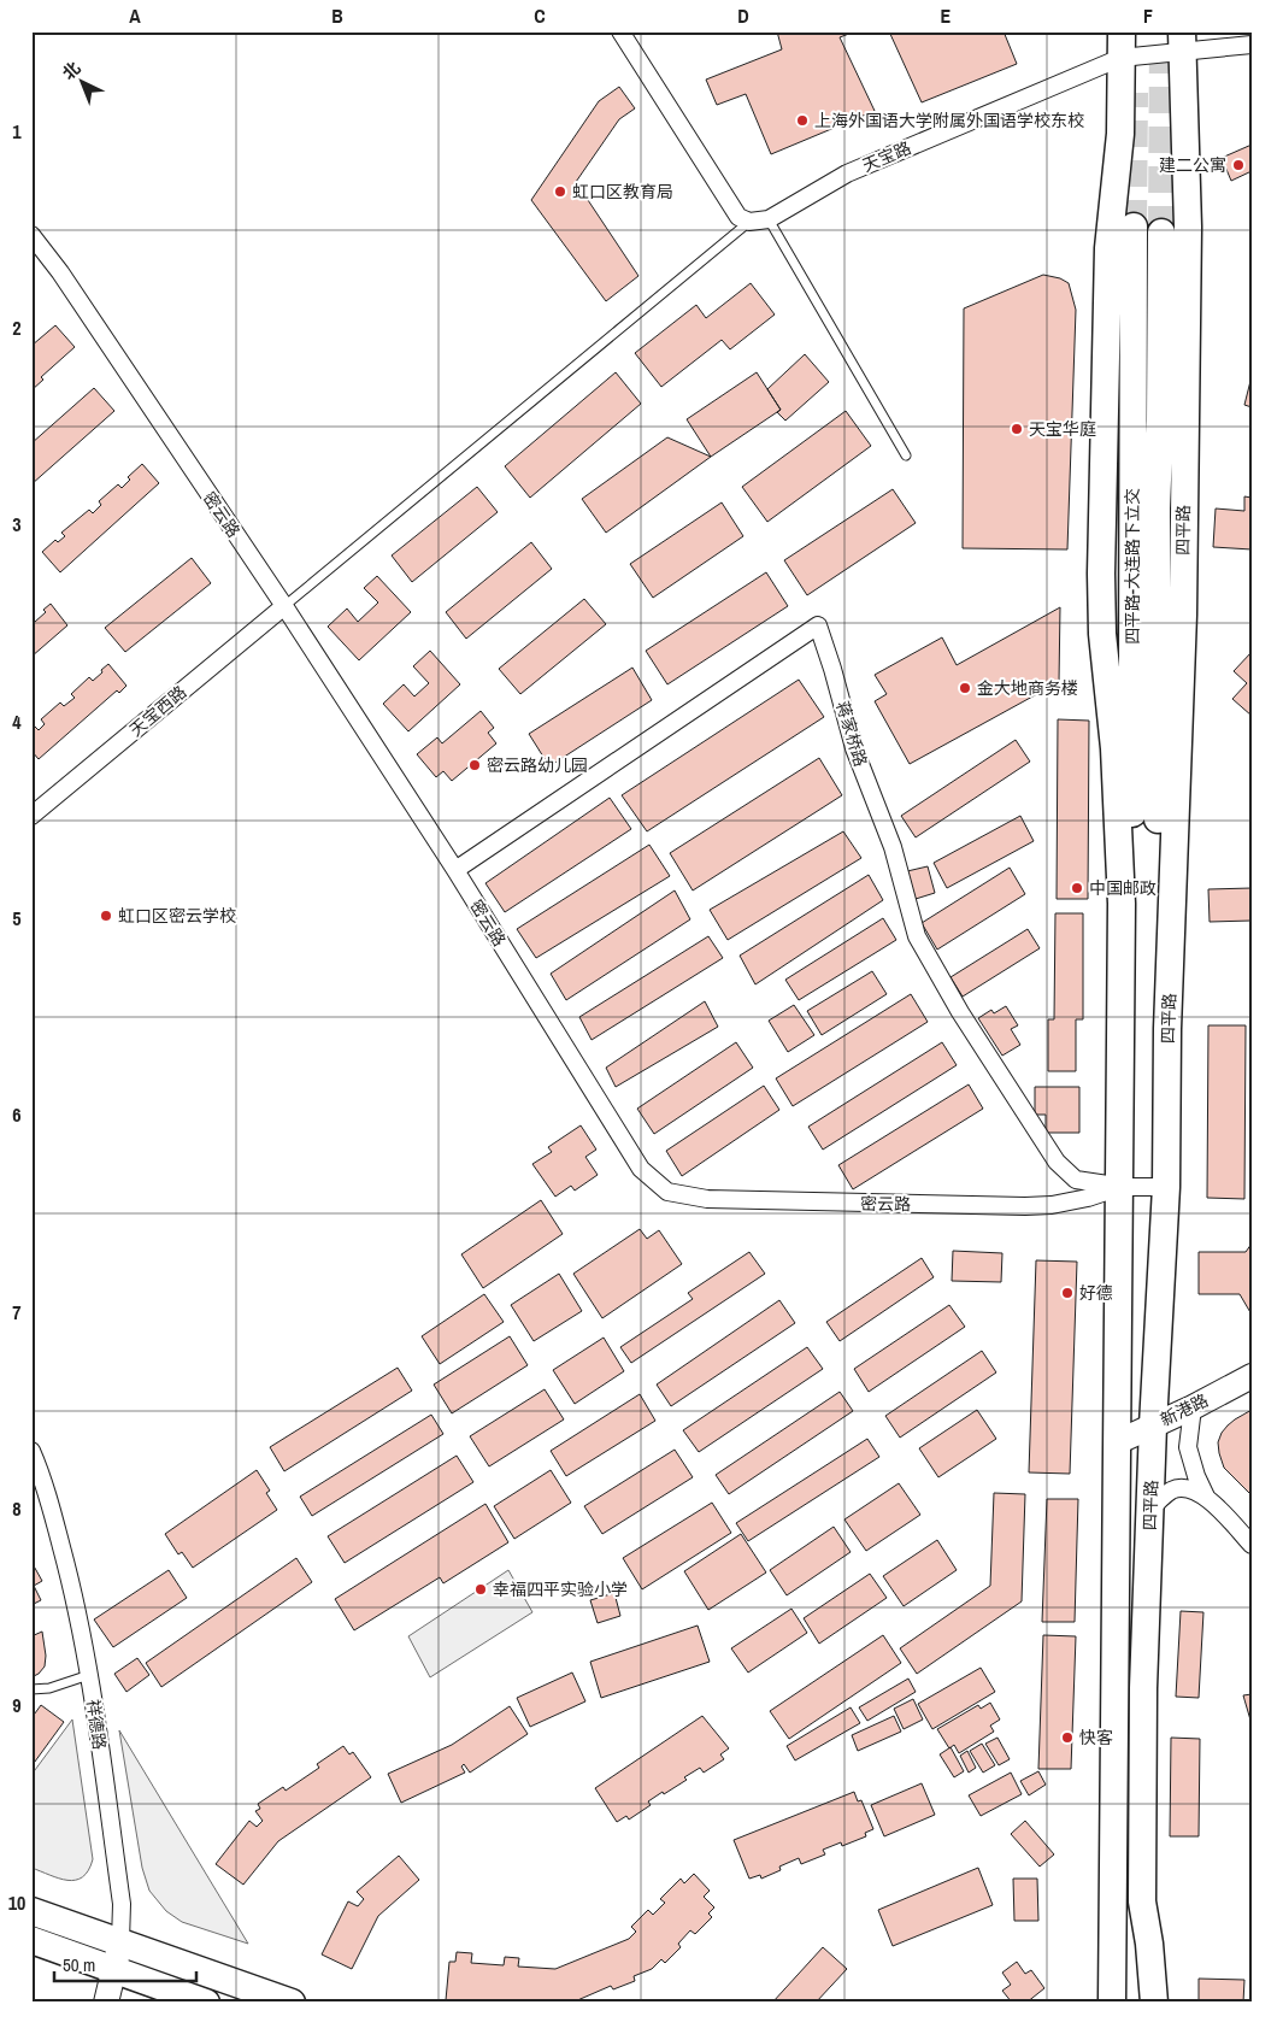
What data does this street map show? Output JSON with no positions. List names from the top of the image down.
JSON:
{
  "streets": {
    "main road": ["四平路", "四平路-大连路下立交"],
    "street": [
      "天宝路",
      "密云路",
      "天宝西路",
      "蒋家桥路",
      "新港路",
      "祥德路"
    ]
  },
  "crossings": [
    ["天宝路", "四平路"],
    ["密云路", "四平路"],
    ["密云路", "天宝西路"],
    ["密云路", "蒋家桥路"],
    ["四平路", "四平路-大连路下立交"],
    ["四平路", "蒋家桥路"],
    ["四平路", "新港路"]
  ],
  "places": [
    "上海外国语大学附属外国语学校东校",
    "建二公寓",
    "虹口区教育局",
    "天宝华庭",
    "金大地商务楼",
    "密云路幼儿园",
    "中国邮政",
    "虹口区密云学校",
    "好德",
    "幸福四平实验小学",
    "快客"
  ],
  "scale_bar": "50 m",
  "north": "top left",
  "grid": {
    "columns": [
      "A",
      "B",
      "C",
      "D",
      "E",
      "F"
    ],
    "rows": [
      "1",
      "2",
      "3",
      "4",
      "5",
      "6",
      "7",
      "8",
      "9",
      "10"
    ]
  }
}
